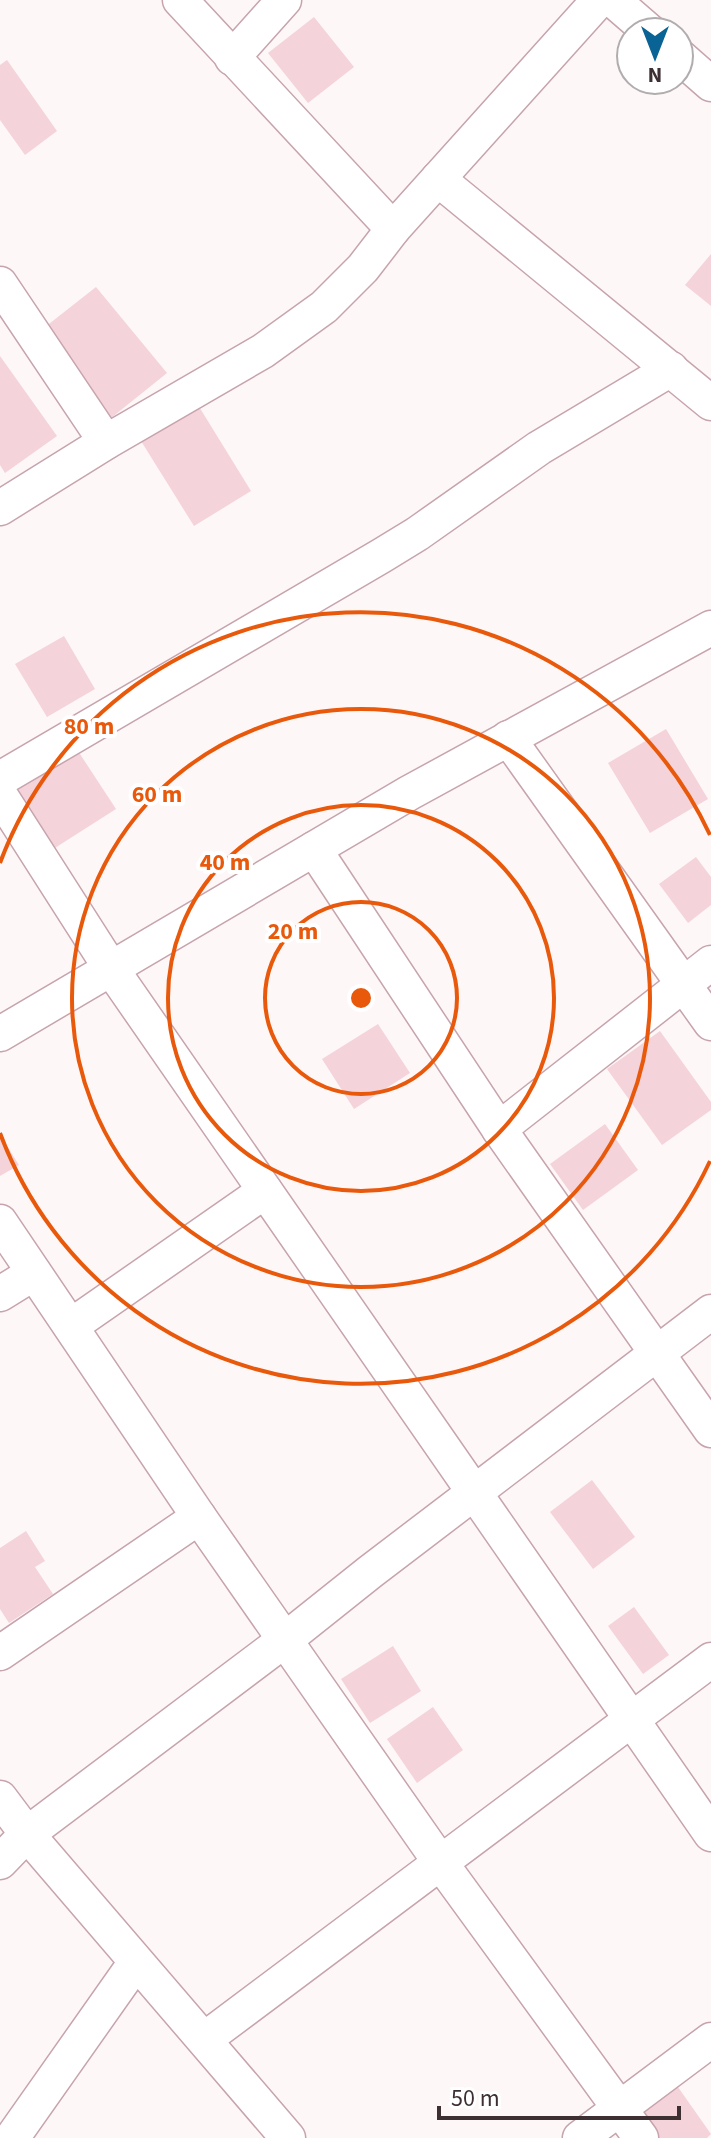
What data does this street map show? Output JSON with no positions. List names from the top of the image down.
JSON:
{
  "scale_bar": "50 m",
  "north": "bottom",
  "rings": [
    "80 m",
    "60 m",
    "40 m",
    "20 m"
  ]
}
